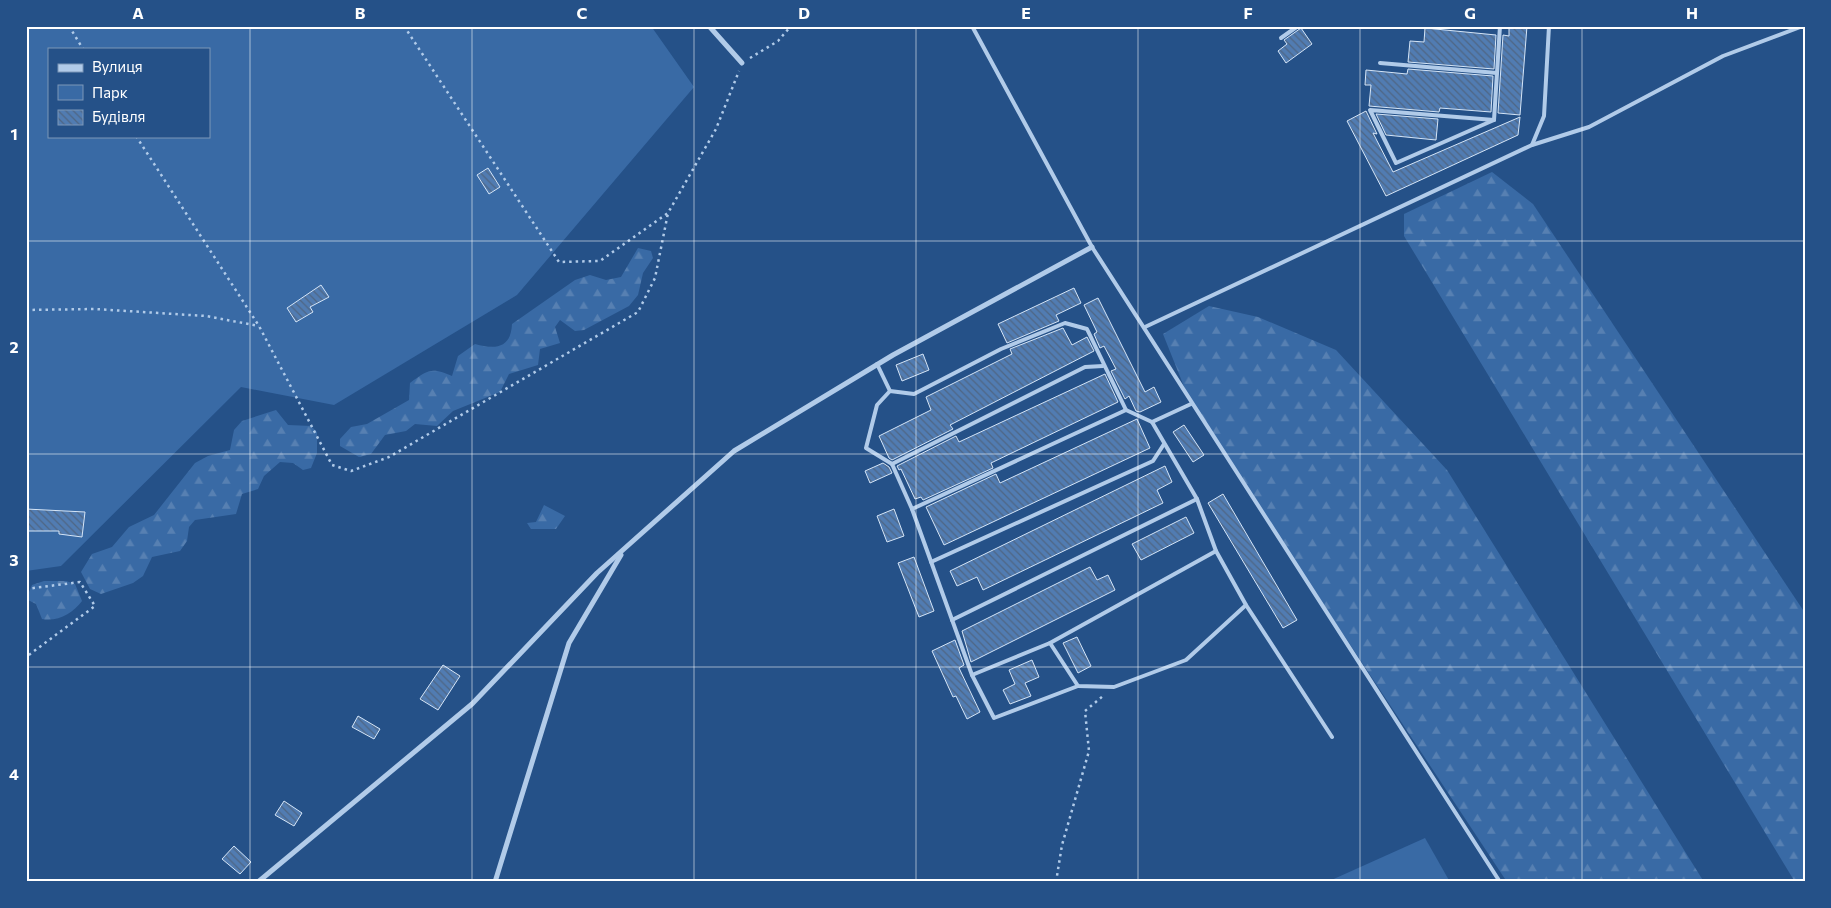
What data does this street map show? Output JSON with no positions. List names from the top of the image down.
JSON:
{
  "legend": ["Вулиця", "Парк", "Будівля"],
  "grid": {
    "columns": [
      "A",
      "B",
      "C",
      "D",
      "E",
      "F",
      "G",
      "H"
    ],
    "rows": [
      "1",
      "2",
      "3",
      "4"
    ]
  }
}
